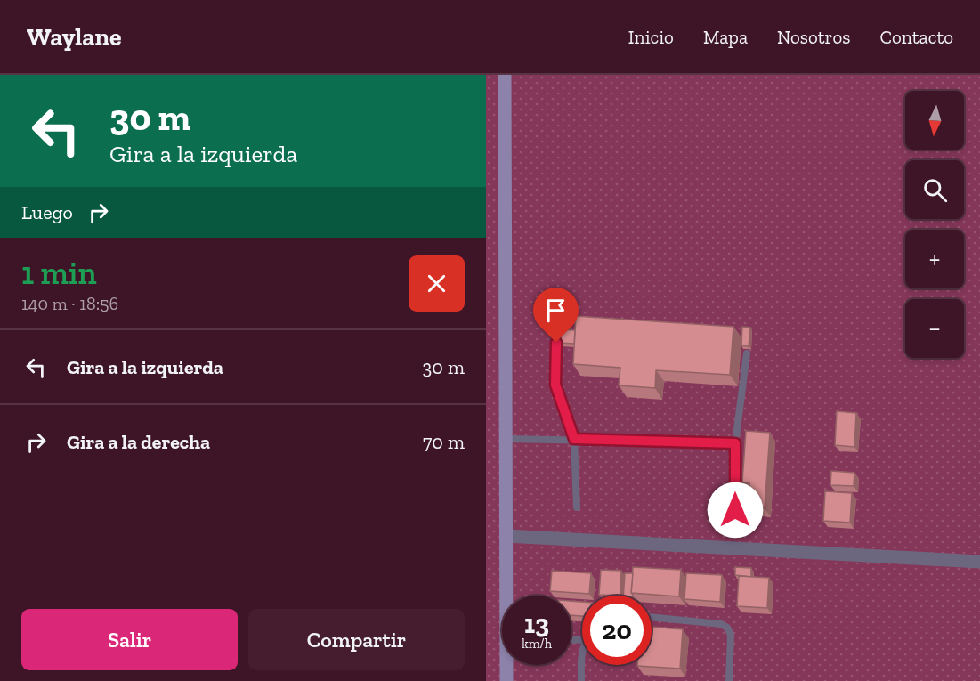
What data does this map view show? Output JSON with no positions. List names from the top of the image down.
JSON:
{
  "north": "bottom",
  "page": {
    "header": "Waylane",
    "nav": [
      "Inicio",
      "Mapa",
      "Nosotros",
      "Contacto"
    ],
    "turn": ["30 m", "Gira a la izquierda"],
    "map_buttons": ["+", "−"],
    "then": "Luego",
    "heading": ["1 min", "140 m · 18:56"],
    "list": [
      {
        "name": "Gira a la izquierda",
        "value": "30 m"
      },
      {
        "name": "Gira a la derecha",
        "value": "70 m"
      }
    ],
    "speed": "13 km/h",
    "limit": "20",
    "buttons": ["Salir", "Compartir"]
  }
}
